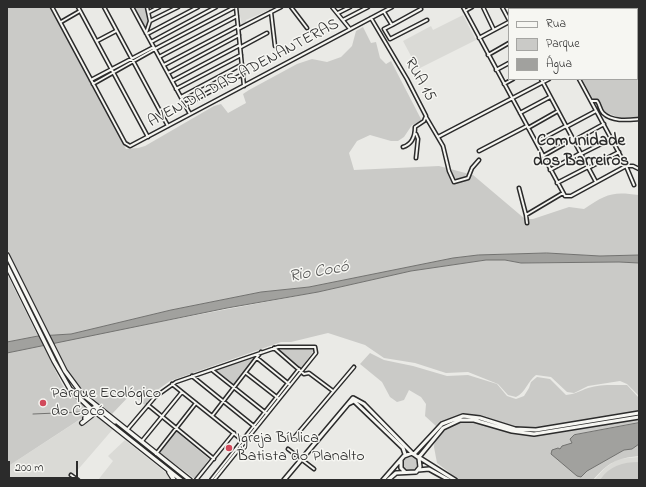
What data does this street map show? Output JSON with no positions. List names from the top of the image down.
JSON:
{
  "streets": {
    "street": ["AVENIDA DAS ADENANTERAS", "RUA 15"]
  },
  "crossings": [
    ["AVENIDA DAS ADENANTERAS", "RUA 15"]
  ],
  "districts": ["Comunidade dos Barreiros"],
  "water": ["Rio Cocó"],
  "places": ["Parque Ecológico do Cocó", "Igreja Bíblica Batista do Planalto"],
  "legend": ["Rua", "Parque", "Água"],
  "scale_bar": "200 m"
}
